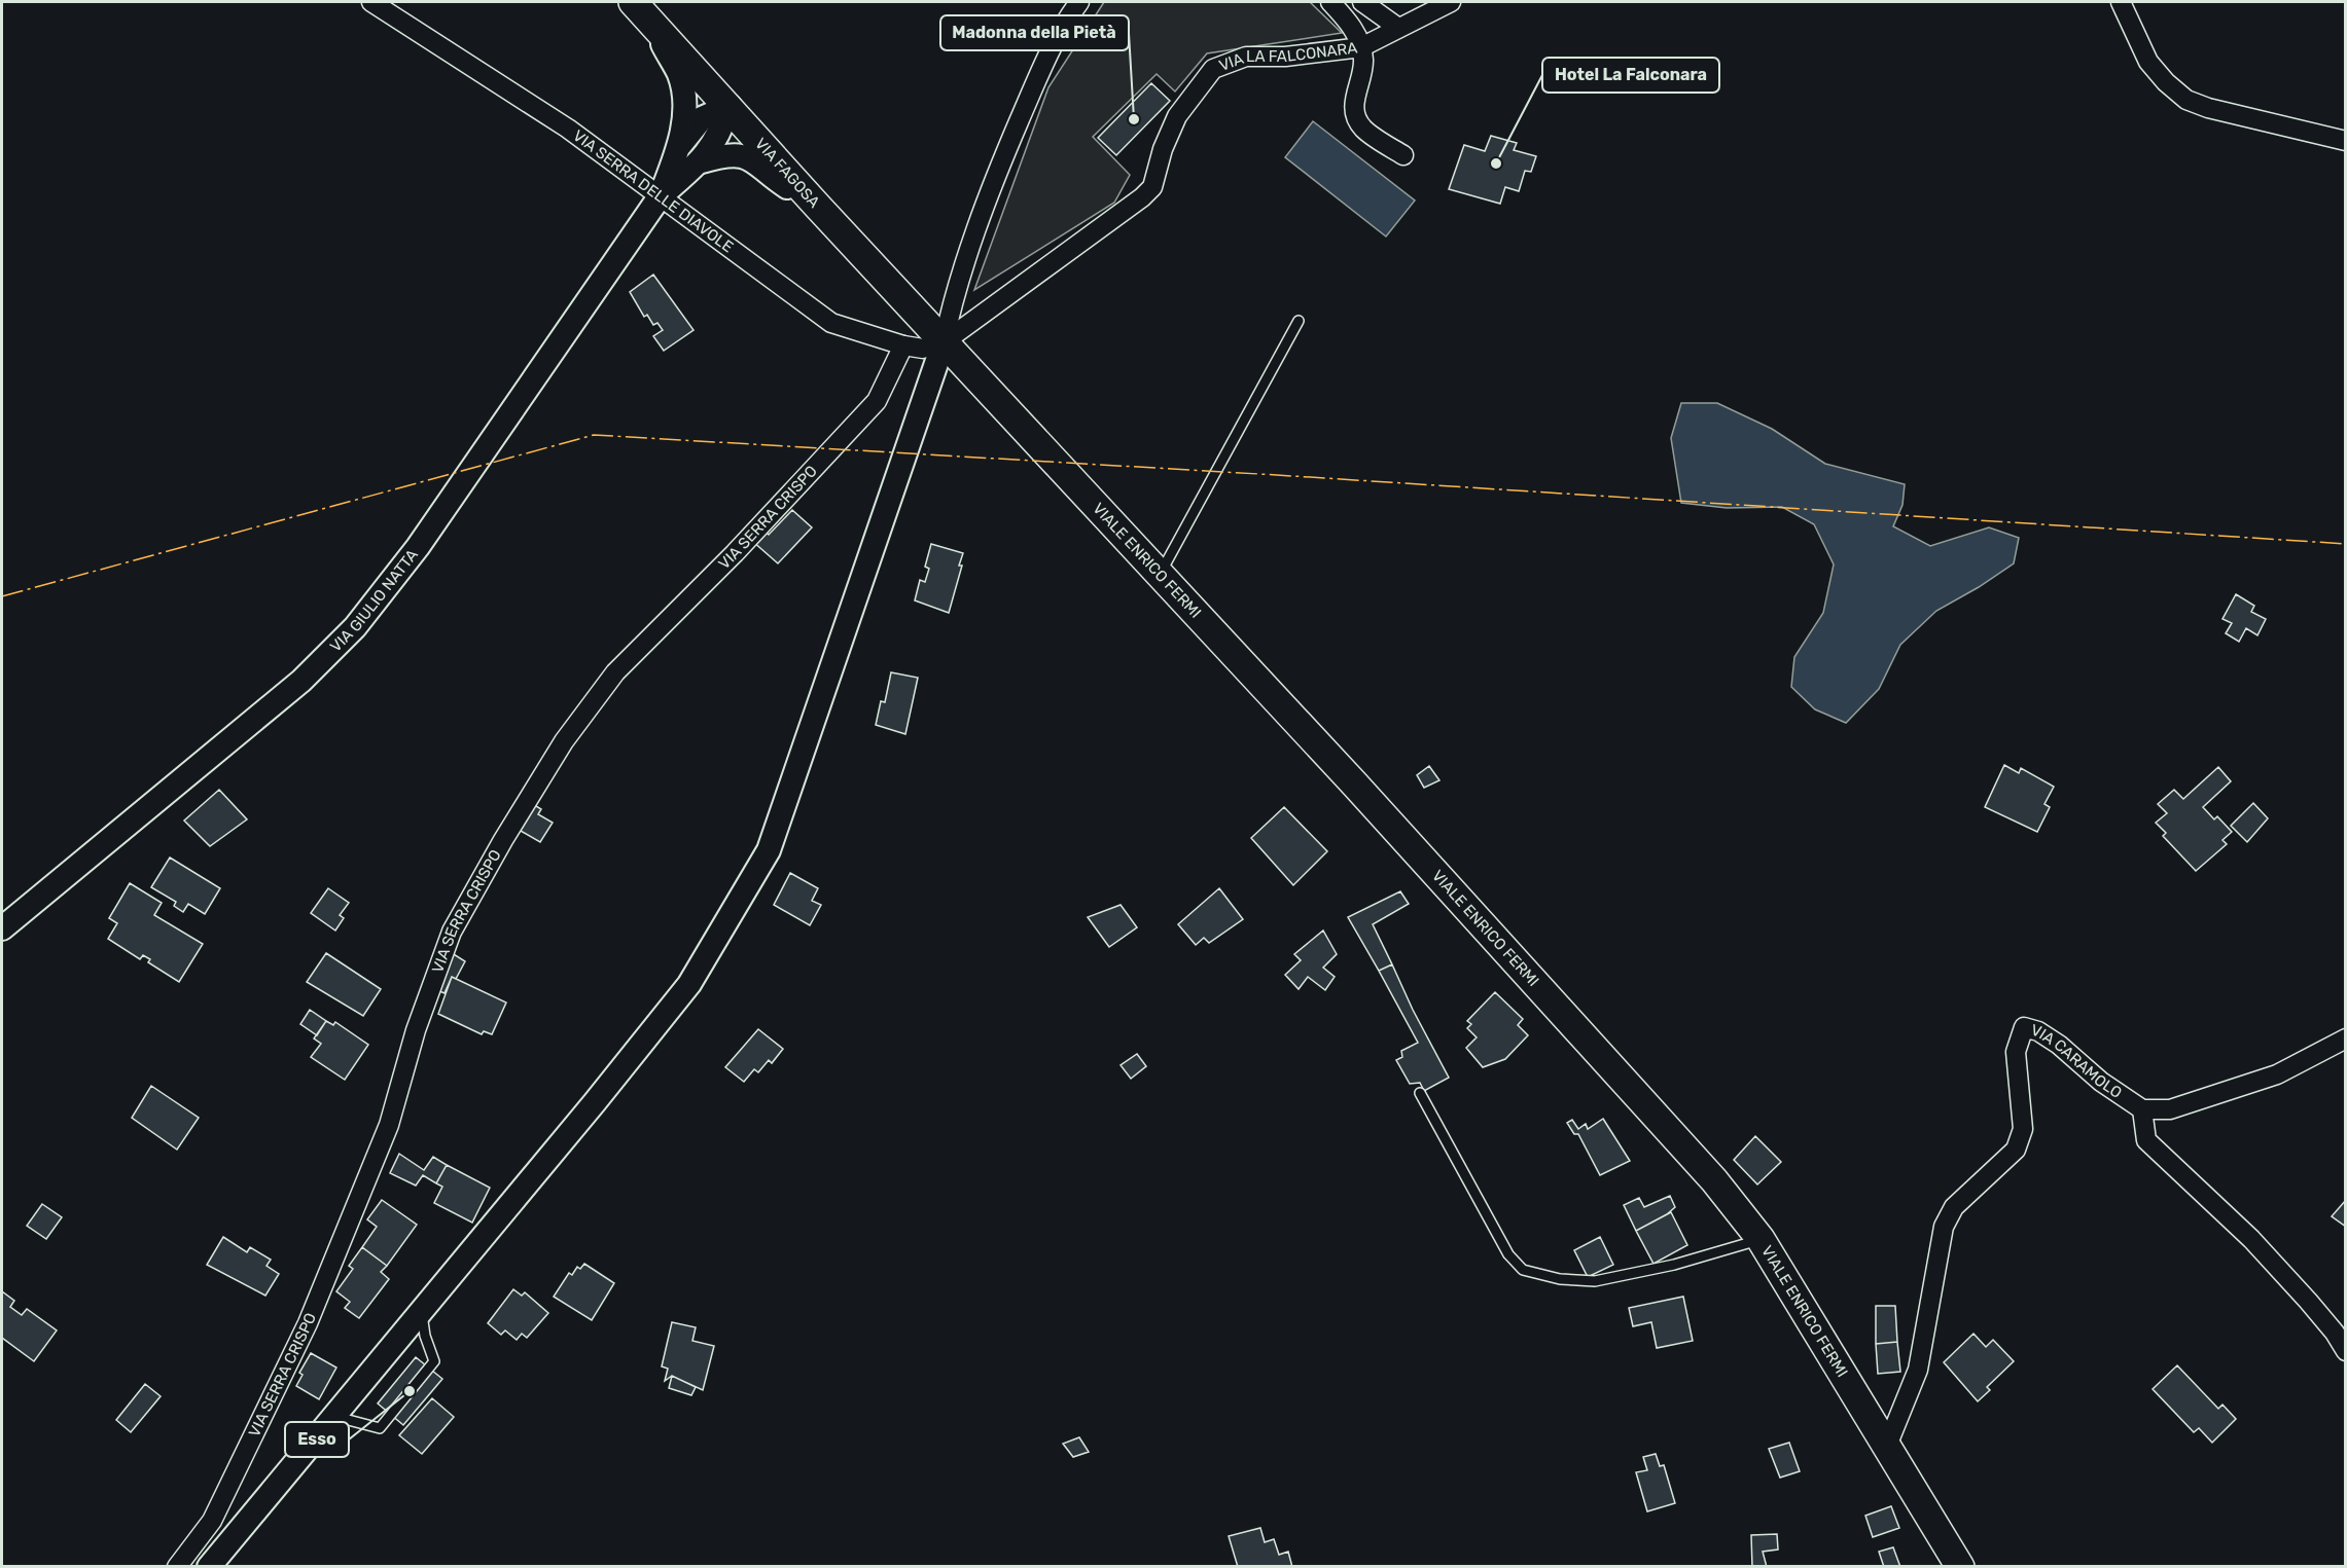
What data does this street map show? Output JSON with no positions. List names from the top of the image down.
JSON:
{
  "streets": {
    "main road": ["VIA FAGOSA", "VIALE ENRICO FERMI"],
    "street": [
      "VIA LA FALCONARA",
      "VIA SERRA DELLE DIAVOLE",
      "VIA SERRA CRISPO",
      "VIA GIULIO NATTA",
      "VIA CARAMOLO"
    ]
  },
  "crossings": [
    ["VIA LA FALCONARA", "VIA FAGOSA"],
    ["VIA LA FALCONARA", "VIA SERRA DELLE DIAVOLE"],
    ["VIA LA FALCONARA", "VIALE ENRICO FERMI"],
    ["VIA FAGOSA", "VIA SERRA DELLE DIAVOLE"],
    ["VIA FAGOSA", "VIALE ENRICO FERMI"],
    ["VIA SERRA DELLE DIAVOLE", "VIA SERRA CRISPO"],
    ["VIA SERRA DELLE DIAVOLE", "VIALE ENRICO FERMI"],
    ["VIA SERRA DELLE DIAVOLE", "VIA GIULIO NATTA"],
    ["VIALE ENRICO FERMI", "VIA CARAMOLO"]
  ],
  "places": ["Madonna della Pietà", "Hotel La Falconara", "Esso"]
}
